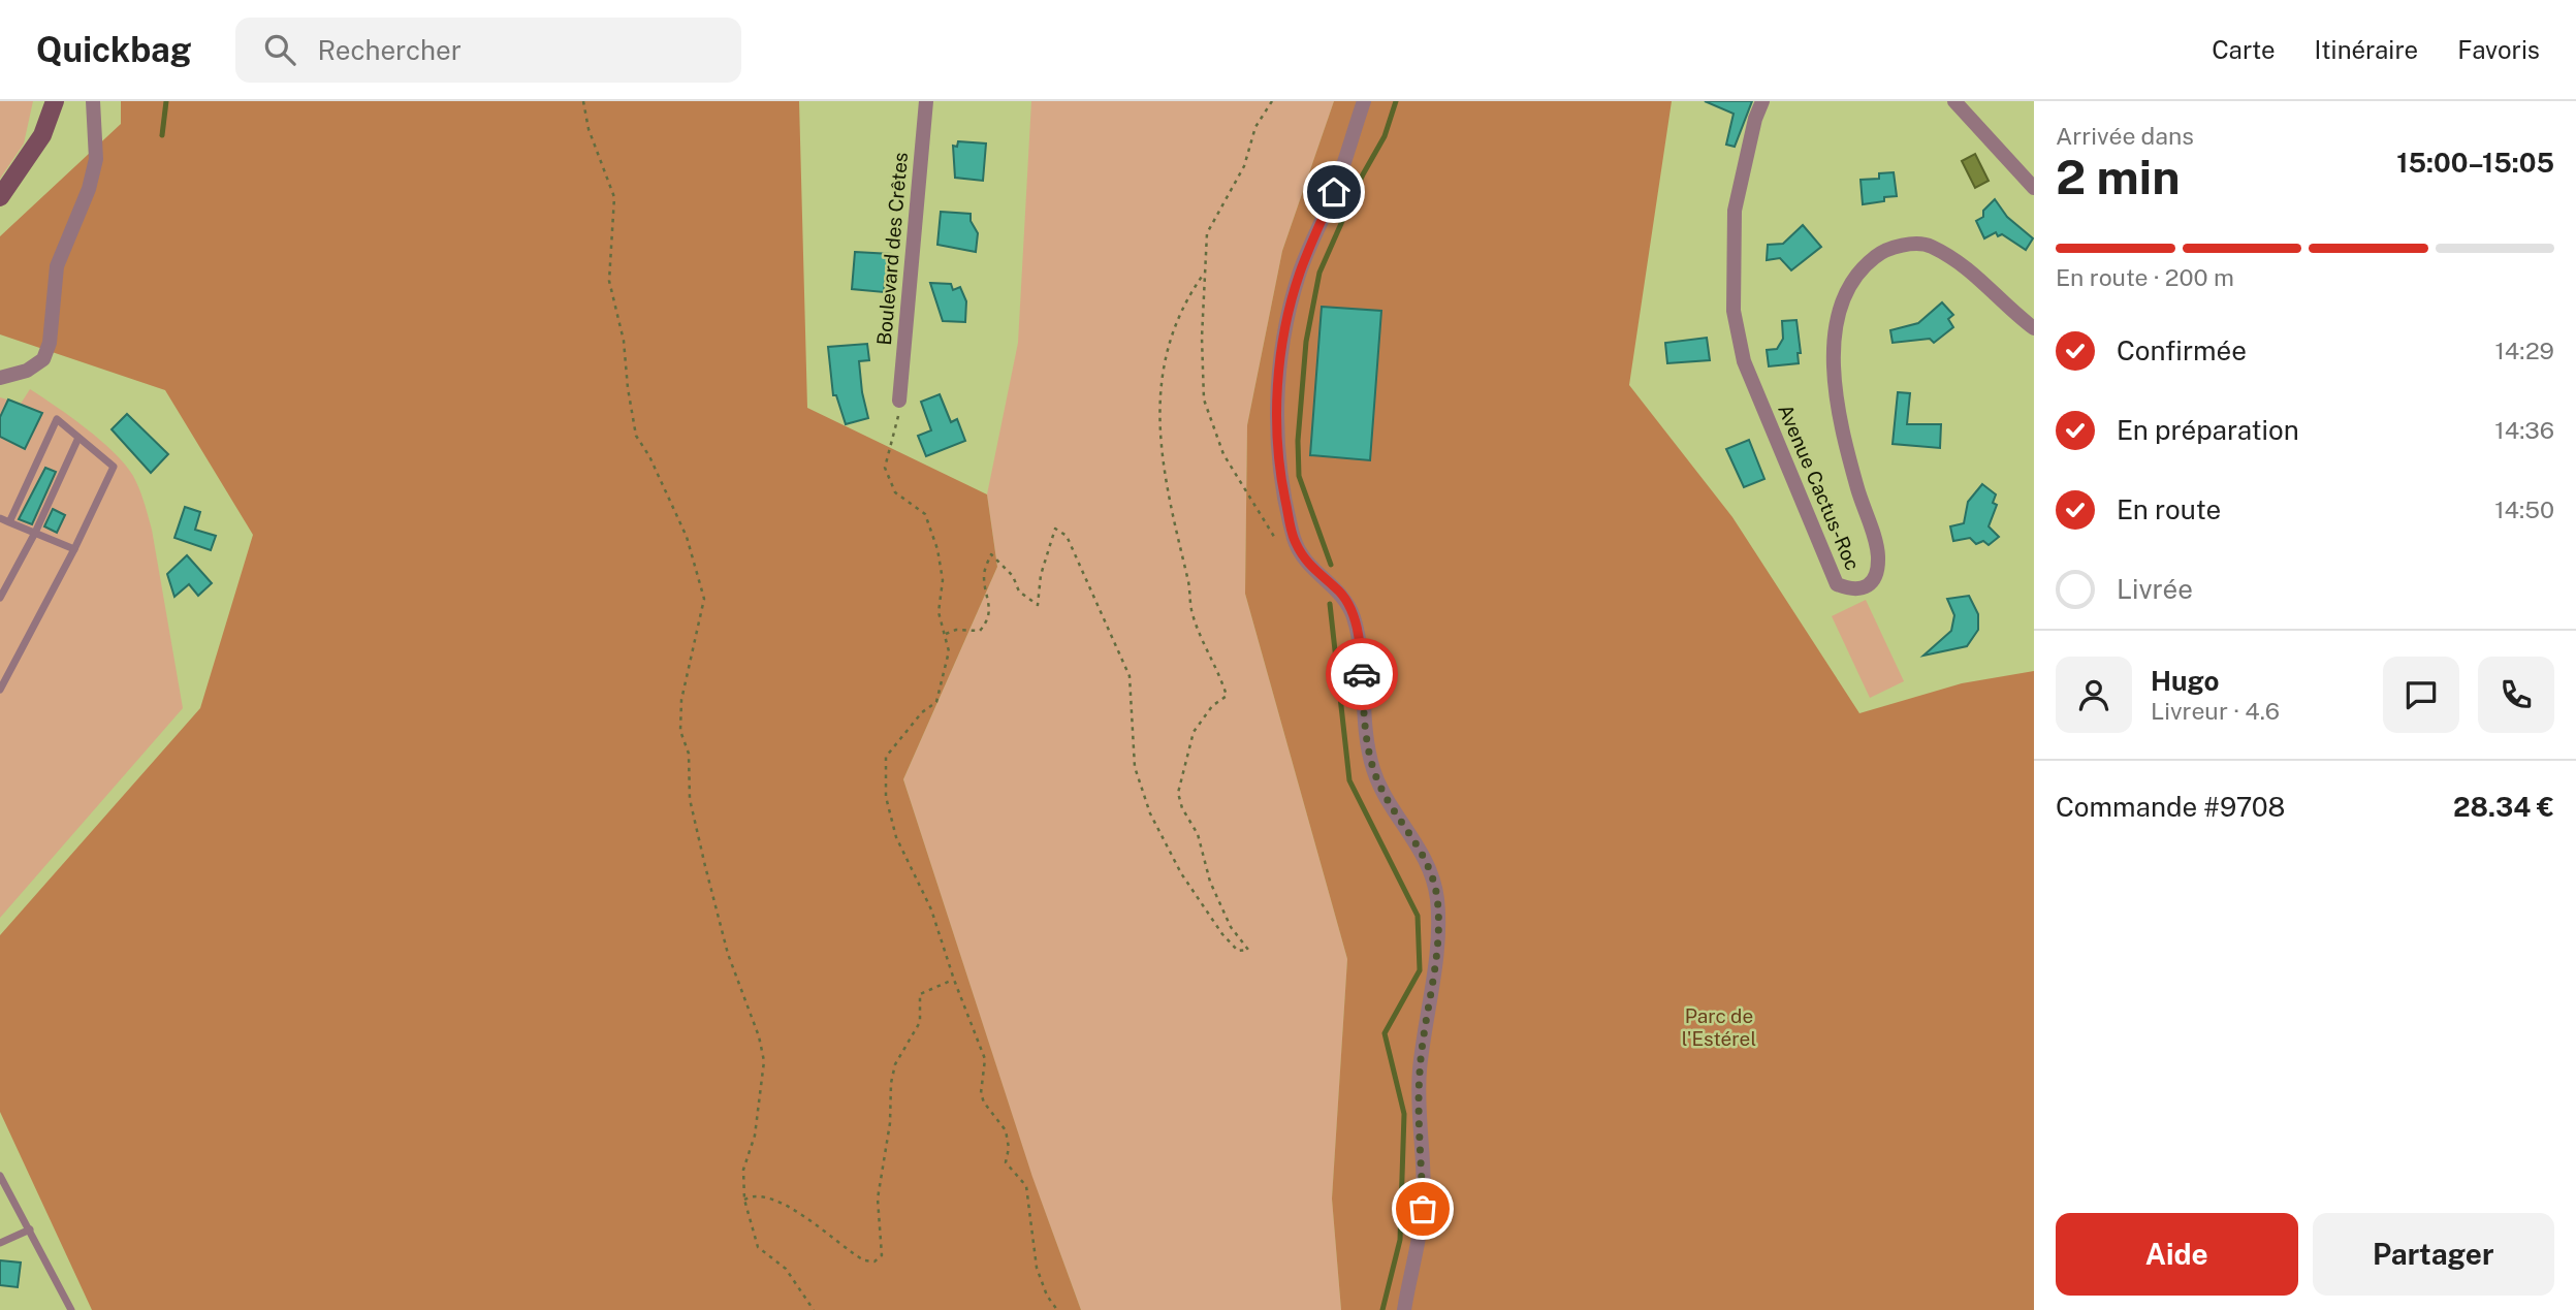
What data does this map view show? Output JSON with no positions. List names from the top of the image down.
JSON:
{
  "streets": {
    "street": ["Boulevard des Crêtes", "Avenue Cactus-Roc"]
  },
  "parks": ["Parc de l'Estérel"],
  "page": {
    "header": "Quickbag",
    "search": "Rechercher",
    "nav": ["Carte", "Itinéraire", "Favoris"],
    "heading": ["2 min", "Arrivée dans", "15:00–15:05"],
    "panel": [
      "Hugo",
      "Livreur · 4.6",
      "Commande #9708",
      "28.34 €"
    ],
    "bar": "En route · 200 m",
    "list": [
      ["Confirmée", "14:29"],
      ["En préparation", "14:36"],
      ["En route", "14:50"],
      "Livrée"
    ],
    "buttons": ["Aide", "Partager"]
  }
}
